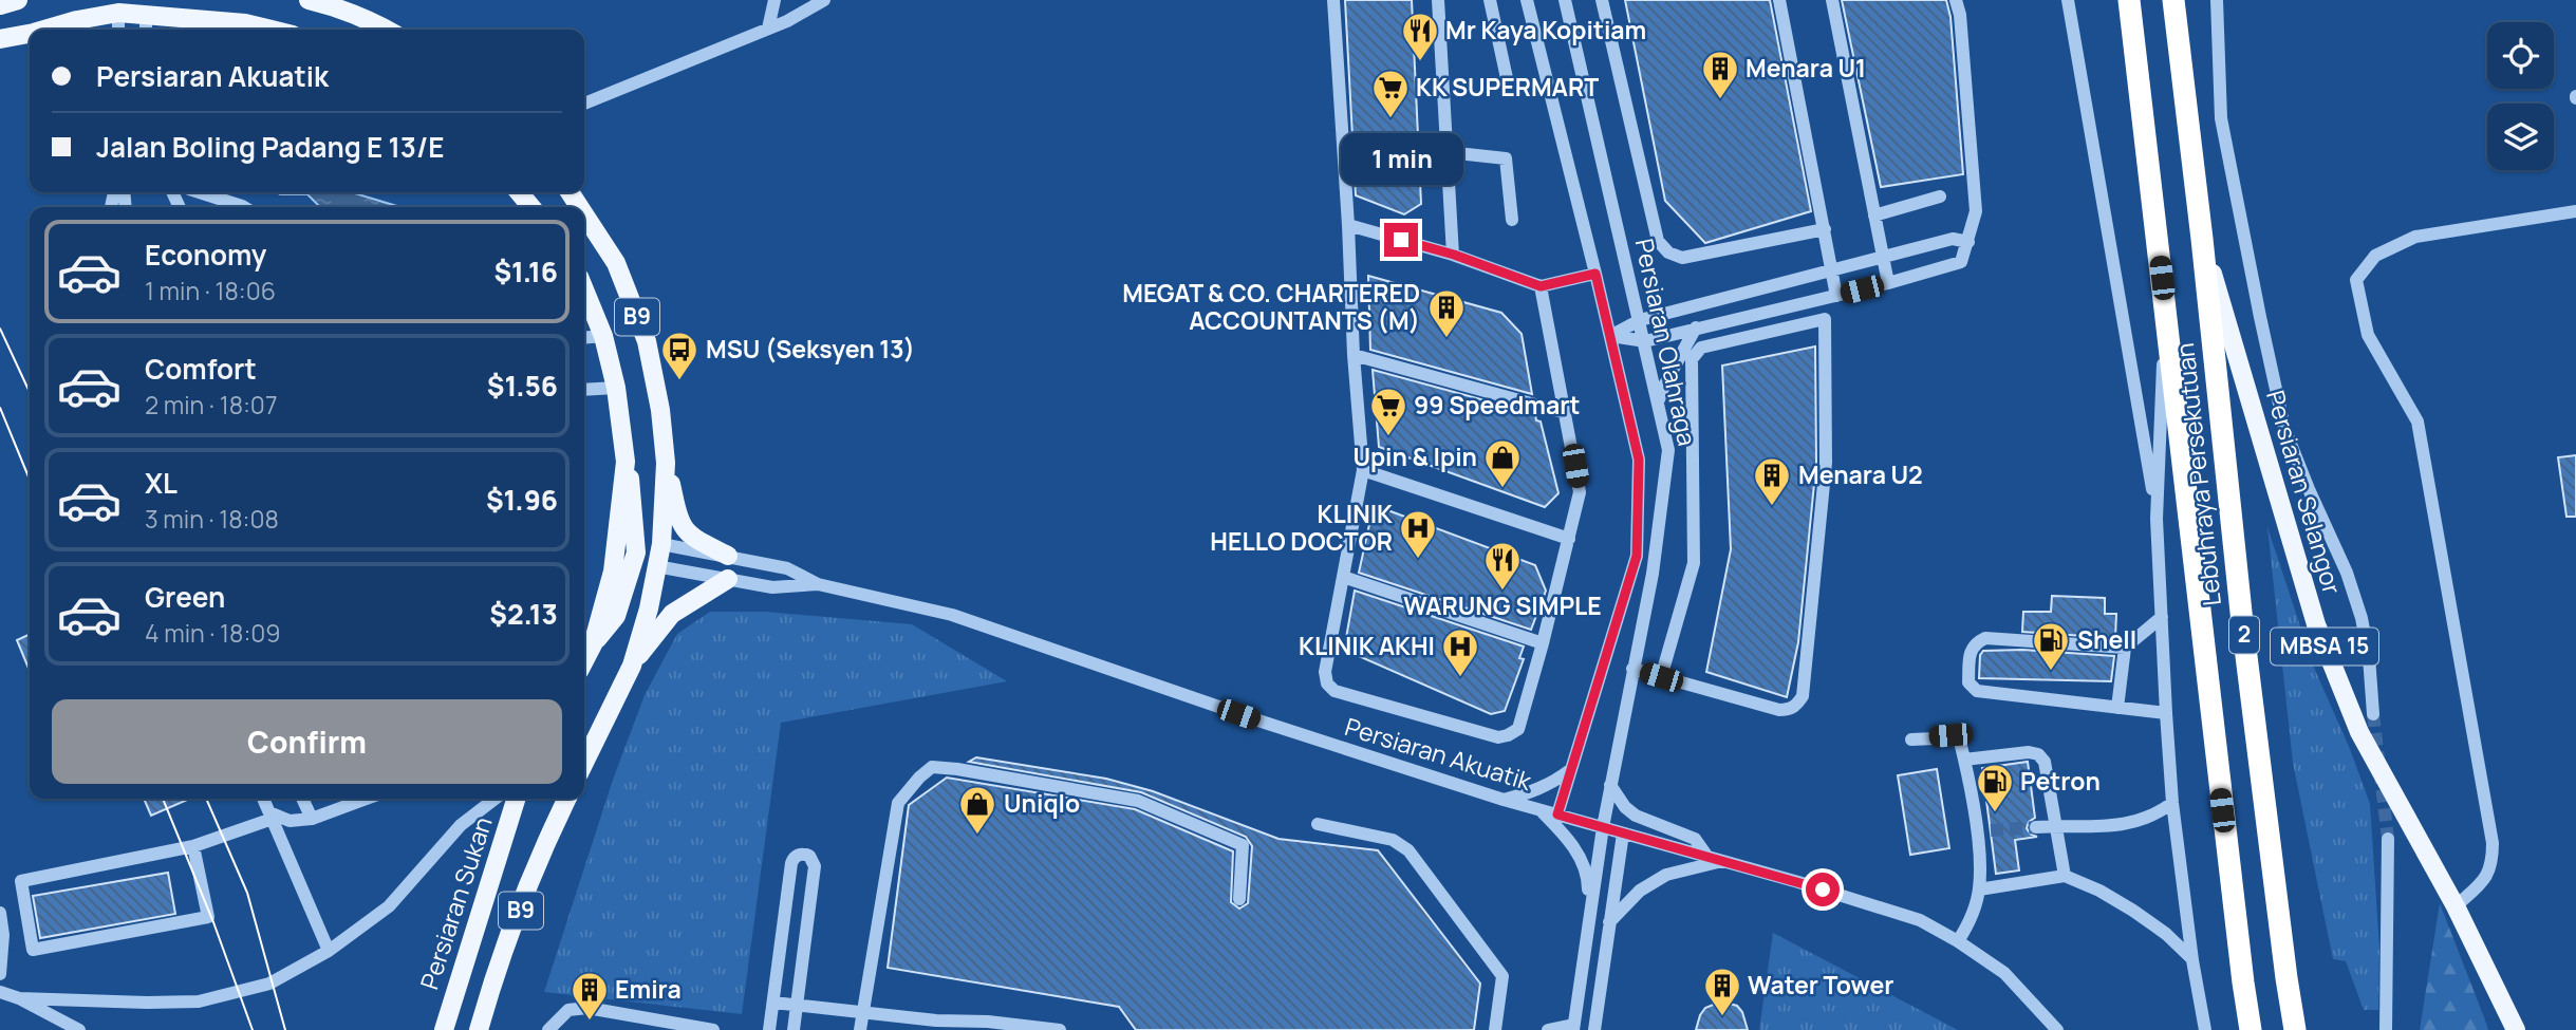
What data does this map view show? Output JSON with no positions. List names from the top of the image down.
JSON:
{
  "streets": {
    "highway": ["Lebuhraya Persekutuan", "2"],
    "main road": [
      "B9",
      "Persiaran Selangor",
      "MBSA 15",
      "Persiaran Sukan"
    ],
    "street": ["Persiaran Olahraga", "Persiaran Akuatik"]
  },
  "crossings": [
    ["B9", "Persiaran Akuatik"],
    ["Persiaran Olahraga", "Persiaran Akuatik"],
    ["Lebuhraya Persekutuan", "Persiaran Selangor"]
  ],
  "places": {
    "restaurant": ["Mr Kaya Kopitiam", "WARUNG SIMPLE"],
    "building": [
      "Menara U1",
      "MEGAT & CO. CHARTERED ACCOUNTANTS (M)",
      "Menara U2",
      "Water Tower",
      "Emira"
    ],
    "supermarket": ["KK SUPERMART", "99 Speedmart"],
    "bus stop": ["MSU (Seksyen 13)"],
    "shop": ["Upin & Ipin", "Uniqlo"],
    "hospital": ["KLINIK HELLO DOCTOR", "KLINIK AKHI"],
    "fuel station": ["Shell", "Petron"]
  },
  "page": {
    "banner": ["Persiaran Akuatik", "Jalan Boling Padang E 13/E"],
    "bubble": "1 min",
    "list": [
      {
        "name": "Economy",
        "note": "1 min · 18:06",
        "value": "$1.16"
      },
      {
        "name": "Comfort",
        "note": "2 min · 18:07",
        "value": "$1.56"
      },
      {
        "name": "XL",
        "note": "3 min · 18:08",
        "value": "$1.96"
      },
      {
        "name": "Green",
        "note": "4 min · 18:09",
        "value": "$2.13"
      }
    ],
    "buttons": "Confirm"
  }
}
